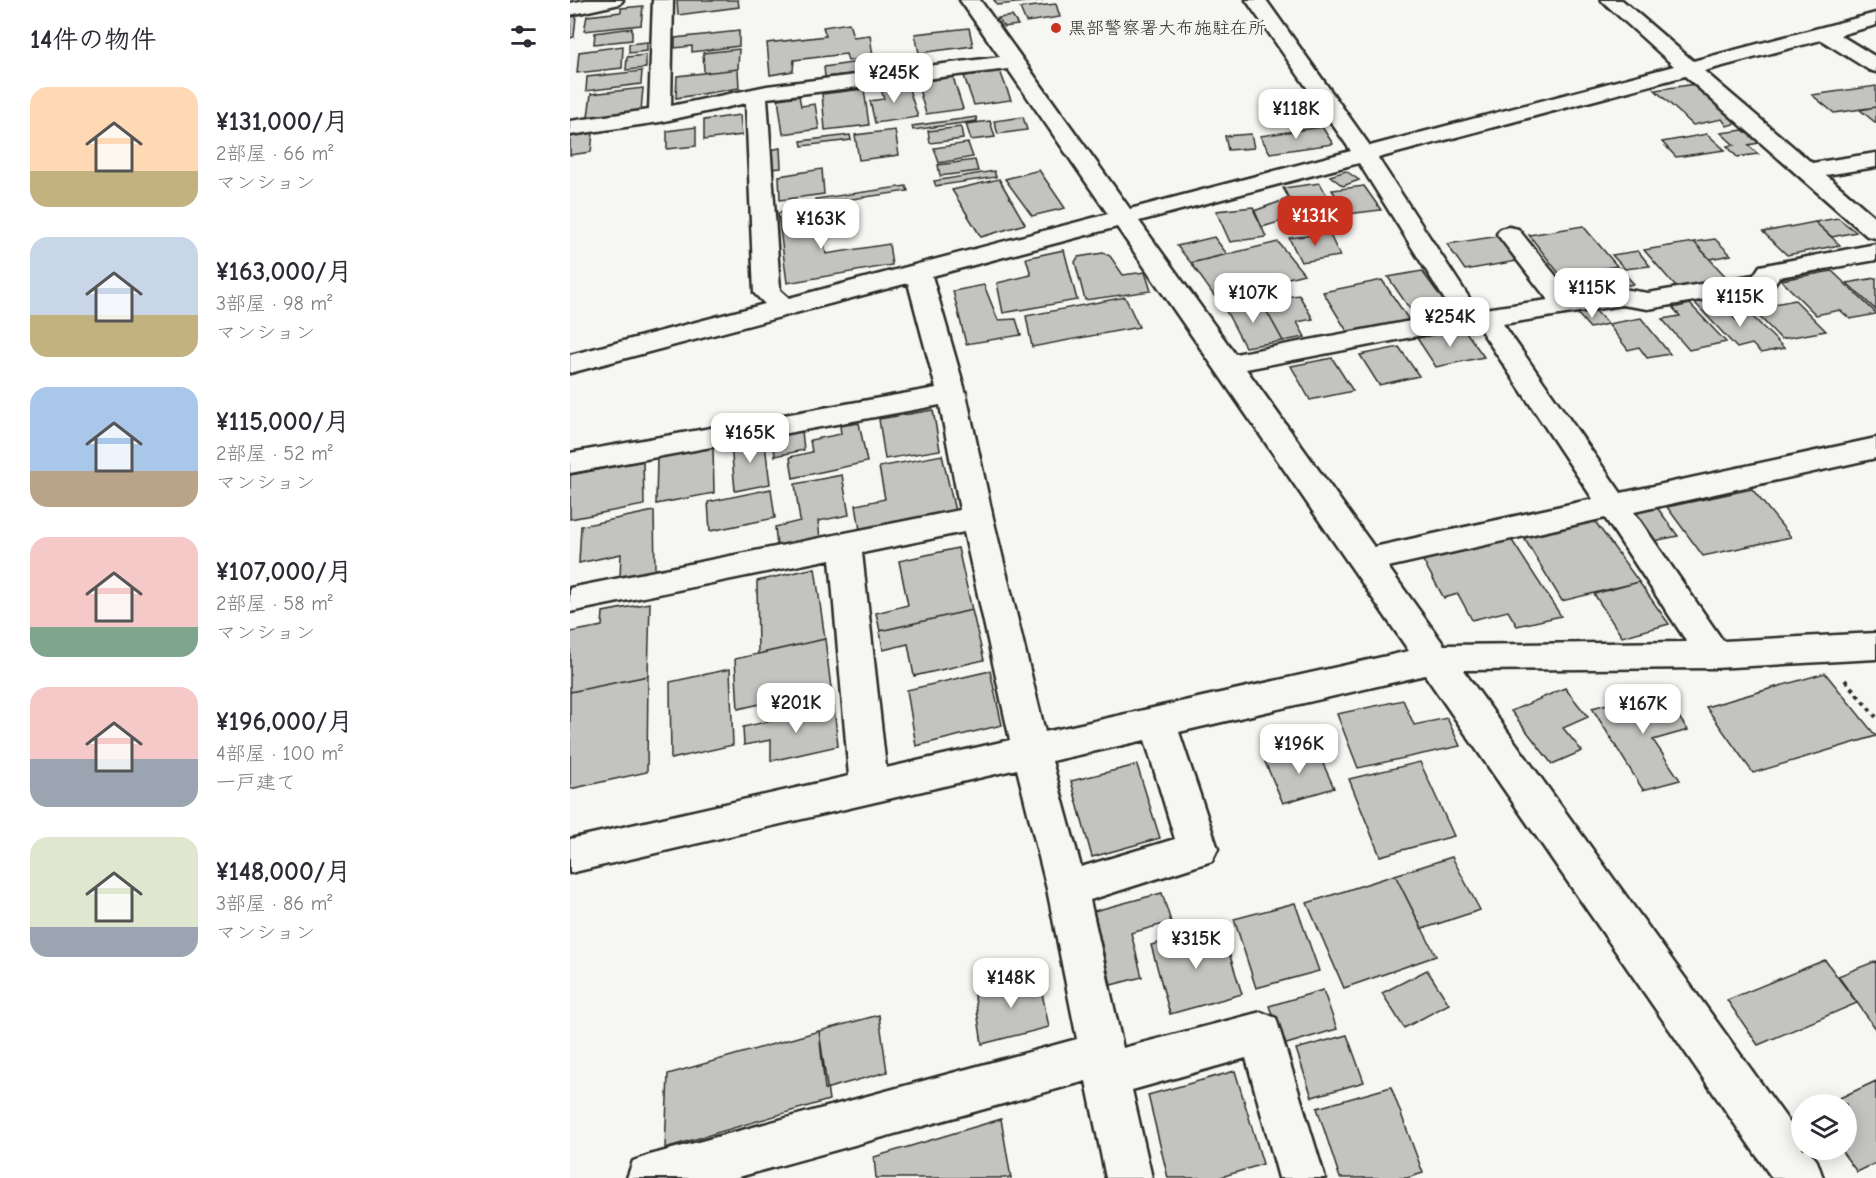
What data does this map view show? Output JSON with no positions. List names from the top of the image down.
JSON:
{
  "places": ["黒部警察署大布施駐在所"],
  "page": {
    "heading": "14件の物件",
    "price": [
      "¥245K",
      "¥118K",
      "¥131K",
      "¥163K",
      "¥115K",
      "¥107K",
      "¥115K",
      "¥254K",
      "¥165K",
      "¥201K",
      "¥167K",
      "¥196K",
      "¥315K",
      "¥148K"
    ],
    "list": [
      {
        "name": "¥131,000/月",
        "note": "2部屋 · 66 m² · マンション"
      },
      {
        "name": "¥163,000/月",
        "note": "3部屋 · 98 m² · マンション"
      },
      {
        "name": "¥115,000/月",
        "note": "2部屋 · 52 m² · マンション"
      },
      {
        "name": "¥107,000/月",
        "note": "2部屋 · 58 m² · マンション"
      },
      {
        "name": "¥196,000/月",
        "note": "4部屋 · 100 m² · 一戸建て"
      },
      {
        "name": "¥148,000/月",
        "note": "3部屋 · 86 m² · マンション"
      }
    ]
  }
}
